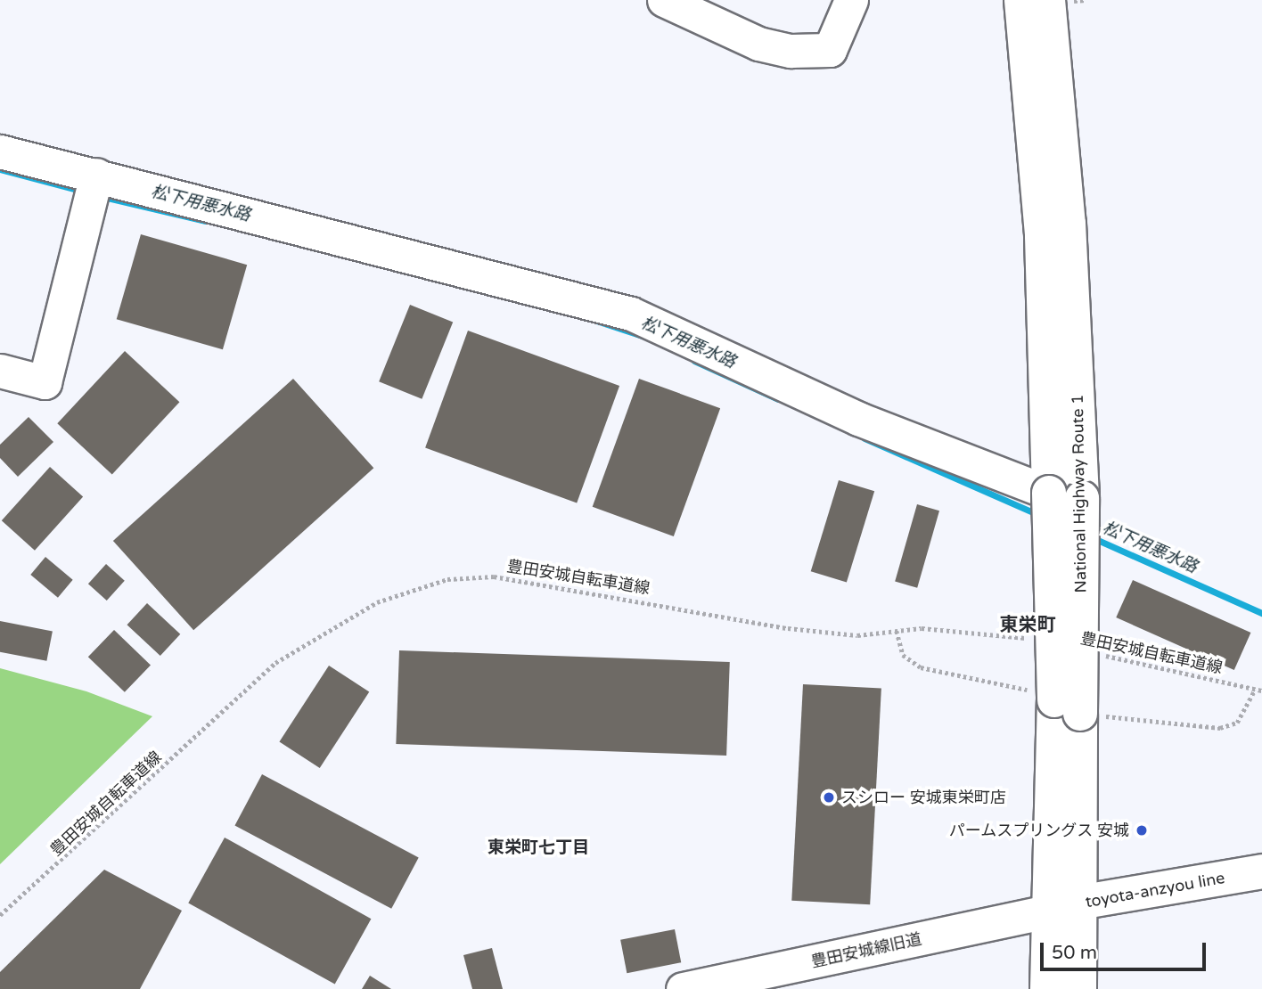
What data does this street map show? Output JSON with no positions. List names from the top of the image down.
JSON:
{
  "streets": {
    "main road": ["National Highway Route 1", "toyota-anzyou line"],
    "street": ["豊田安城線旧道"],
    "path": ["豊田安城自転車道線"]
  },
  "crossings": [
    ["National Highway Route 1", "toyota-anzyou line"],
    ["National Highway Route 1", "豊田安城線旧道"],
    ["toyota-anzyou line", "豊田安城線旧道"]
  ],
  "districts": ["東栄町", "東栄町七丁目"],
  "water": ["松下用悪水路"],
  "places": ["スシロー 安城東栄町店", "パームスプリングス 安城"],
  "scale_bar": "50 m"
}
